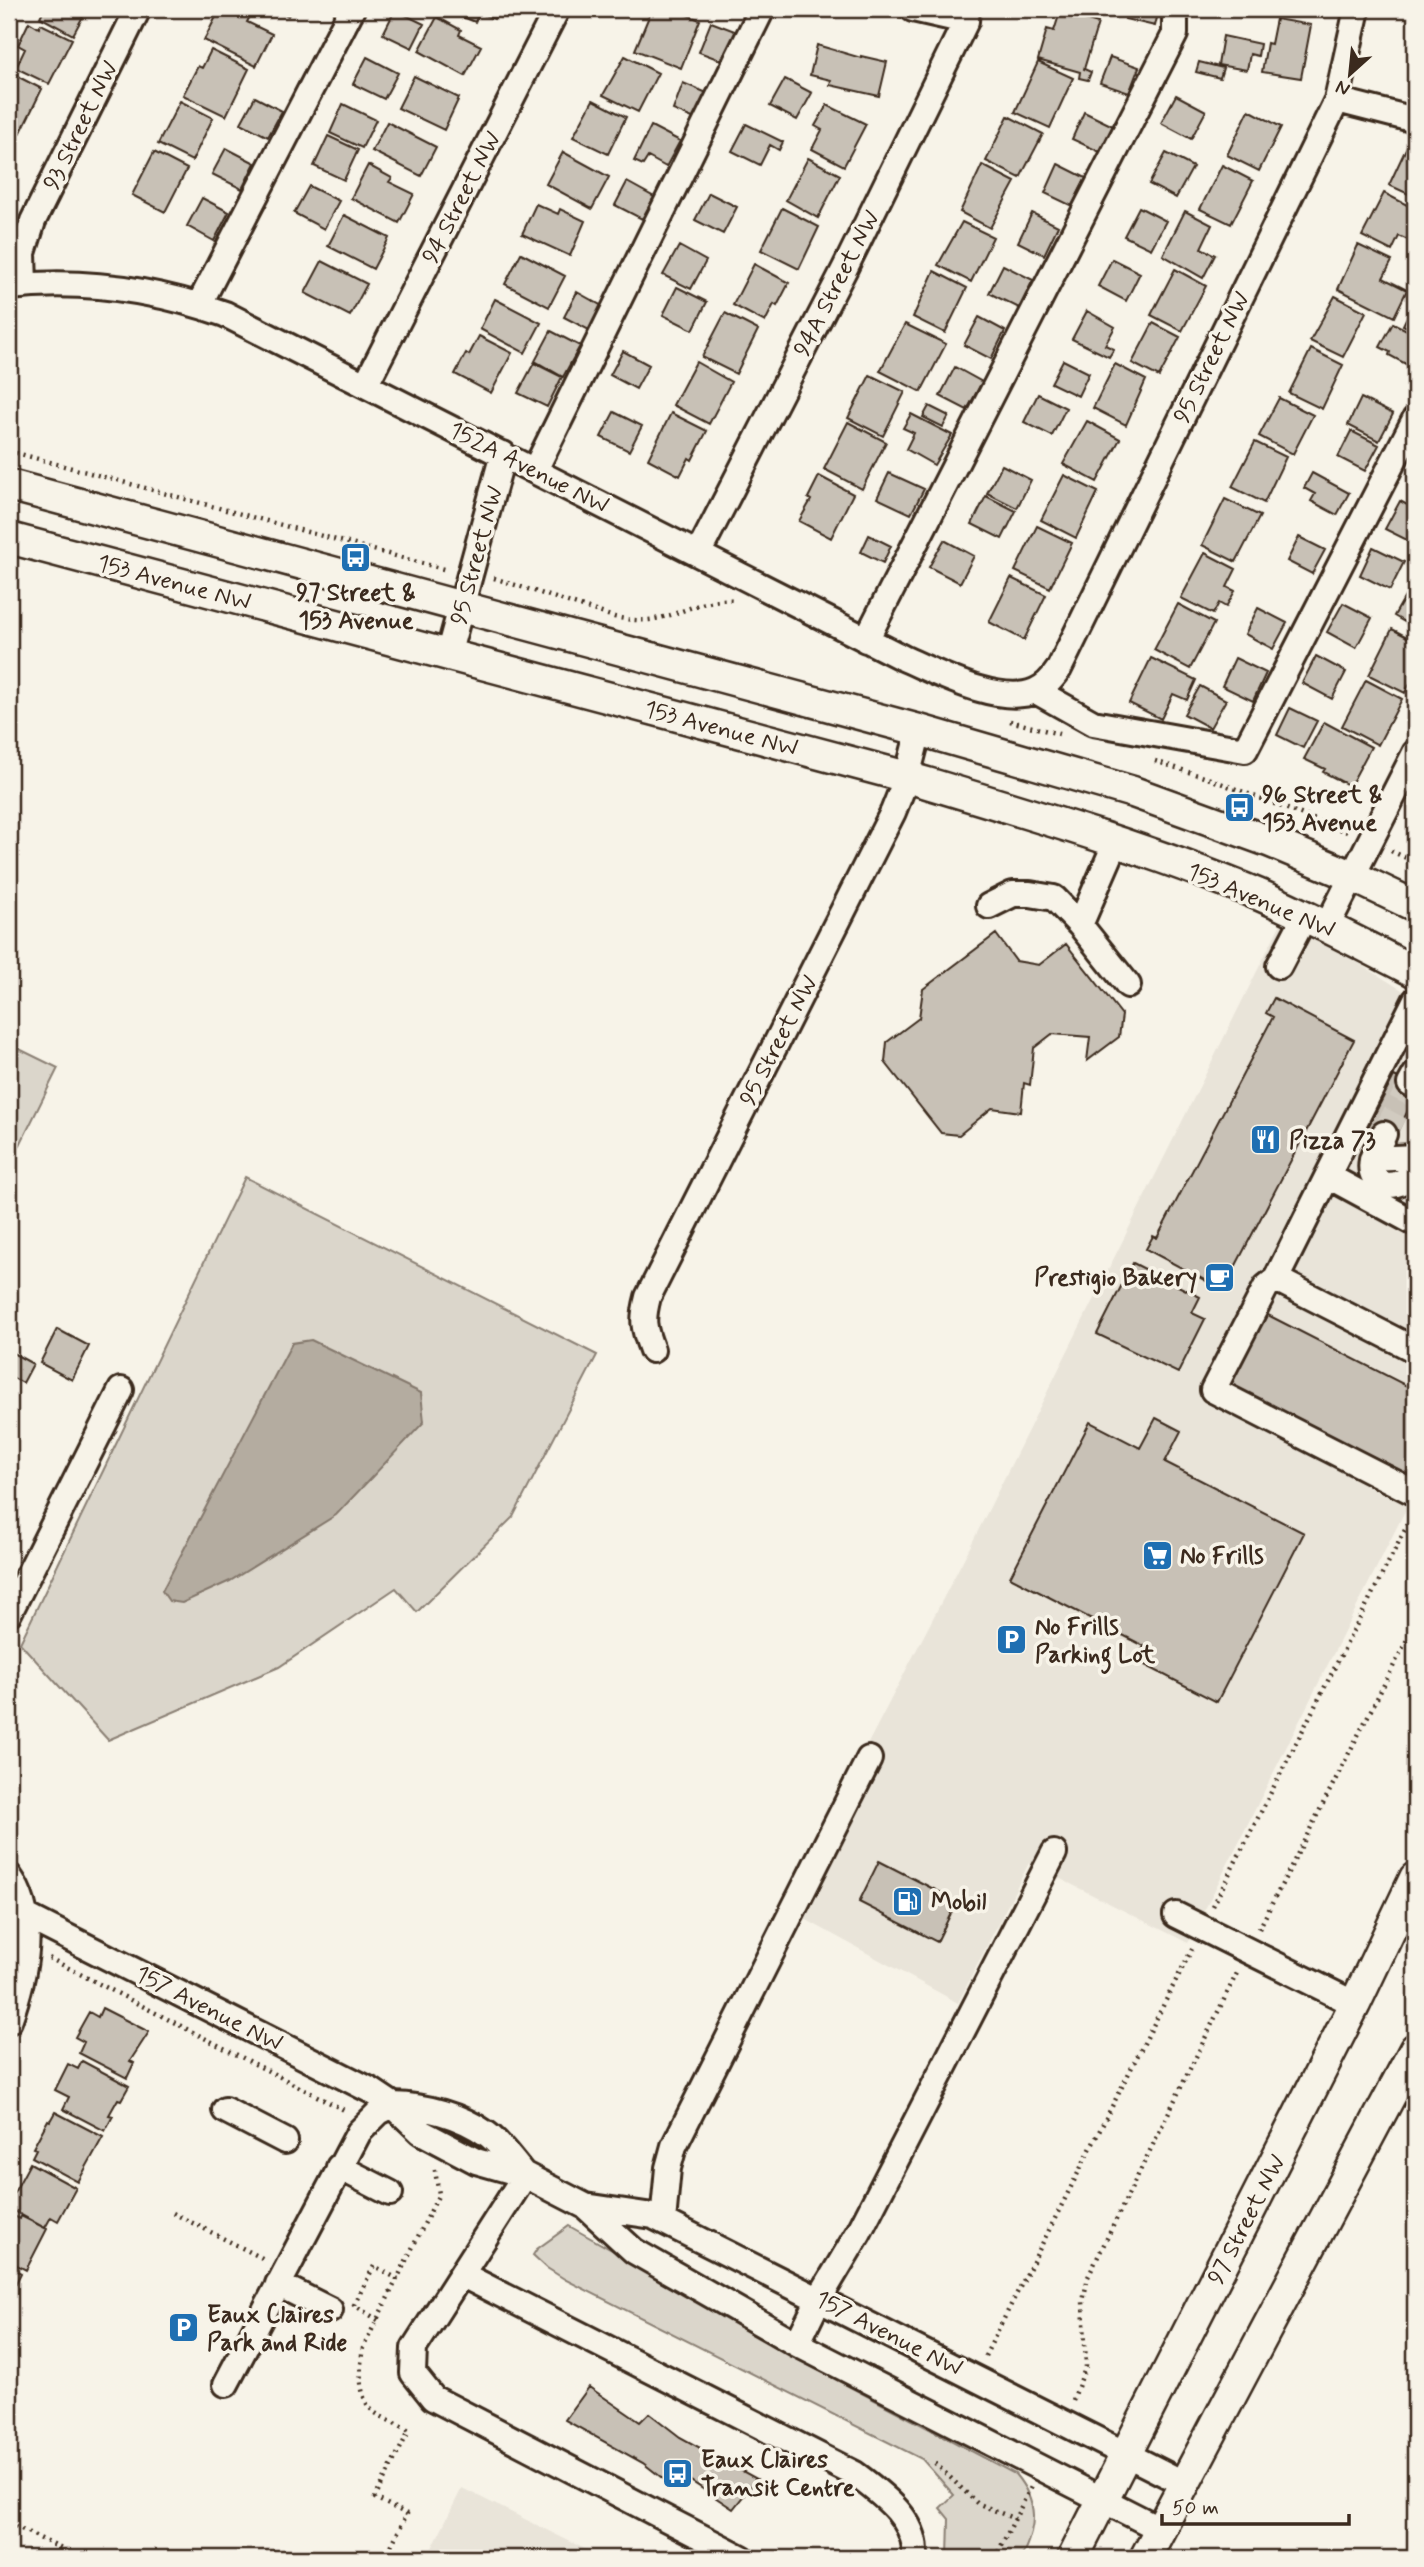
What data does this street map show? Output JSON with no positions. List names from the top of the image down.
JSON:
{
  "streets": {
    "main road": ["153 Avenue NW", "97 Street NW"],
    "street": [
      "93 Street NW",
      "94 Street NW",
      "94A Street NW",
      "95 Street NW",
      "152A Avenue NW",
      "157 Avenue NW"
    ]
  },
  "crossings": [
    ["93 Street NW", "152A Avenue NW"],
    ["94 Street NW", "152A Avenue NW"],
    ["94A Street NW", "152A Avenue NW"],
    ["95 Street NW", "152A Avenue NW"],
    ["95 Street NW", "153 Avenue NW"],
    ["157 Avenue NW", "97 Street NW"]
  ],
  "places": {
    "bus stop": ["97 Street & 153 Avenue", "96 Street & 153 Avenue", "Eaux Claires Transit Centre"],
    "restaurant": ["Pizza 73"],
    "cafe": ["Prestigio Bakery"],
    "supermarket": ["No Frills"],
    "parking": ["No Frills Parking Lot", "Eaux Claires Park and Ride"],
    "fuel station": ["Mobil"]
  },
  "scale_bar": "50 m",
  "north": "bottom left"
}
